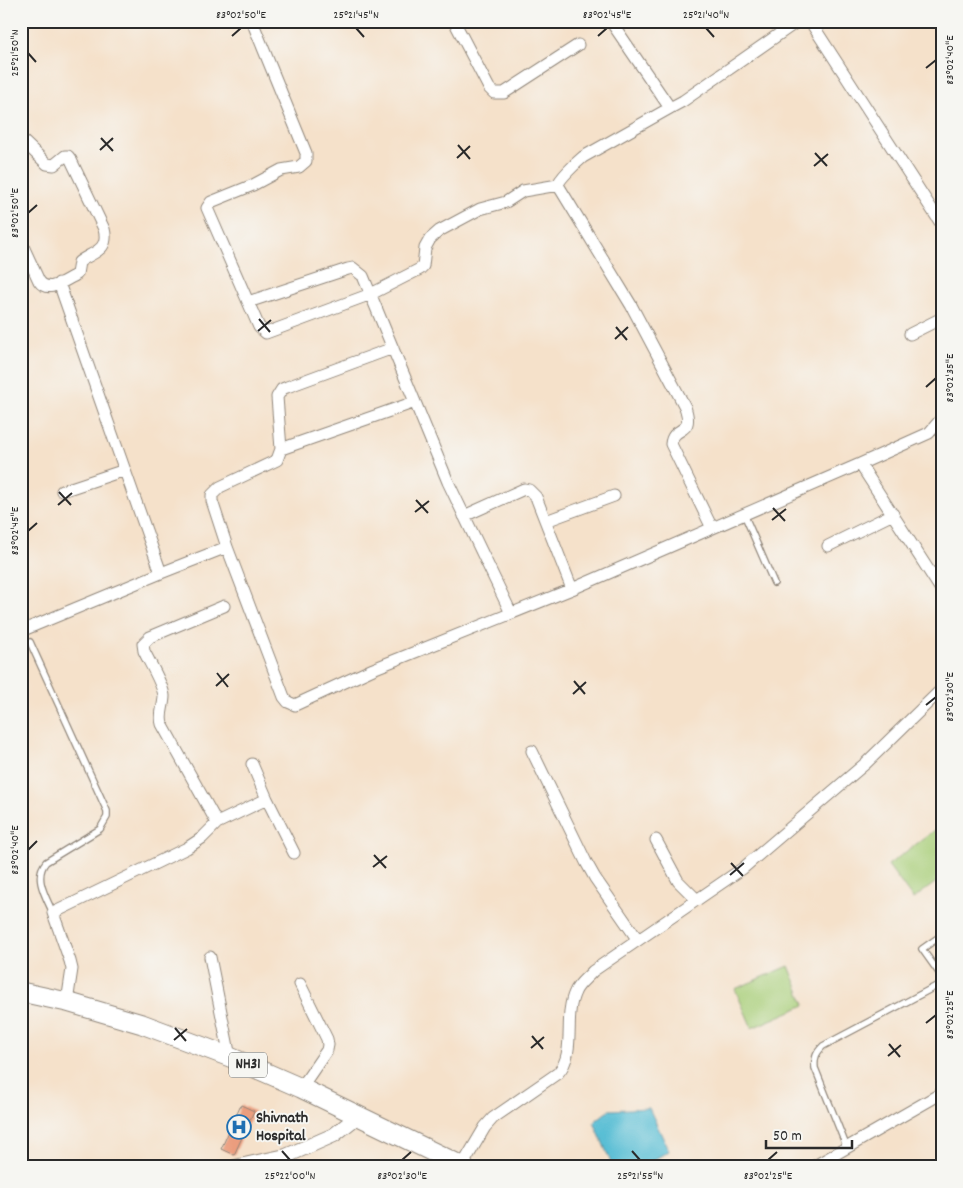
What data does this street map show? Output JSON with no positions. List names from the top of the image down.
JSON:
{
  "streets": {
    "highway": ["NH31"]
  },
  "places": {
    "hospital": ["Shivnath Hospital"]
  },
  "scale_bar": "50 m",
  "coordinates": [
    "83°02'50\"E",
    "25°21'45\"N",
    "83°02'45\"E",
    "25°21'40\"N",
    "25°21'50\"N",
    "83°02'40\"E",
    "83°02'35\"E",
    "83°02'30\"E",
    "83°02'25\"E",
    "25°22'00\"N",
    "25°21'55\"N"
  ]
}
